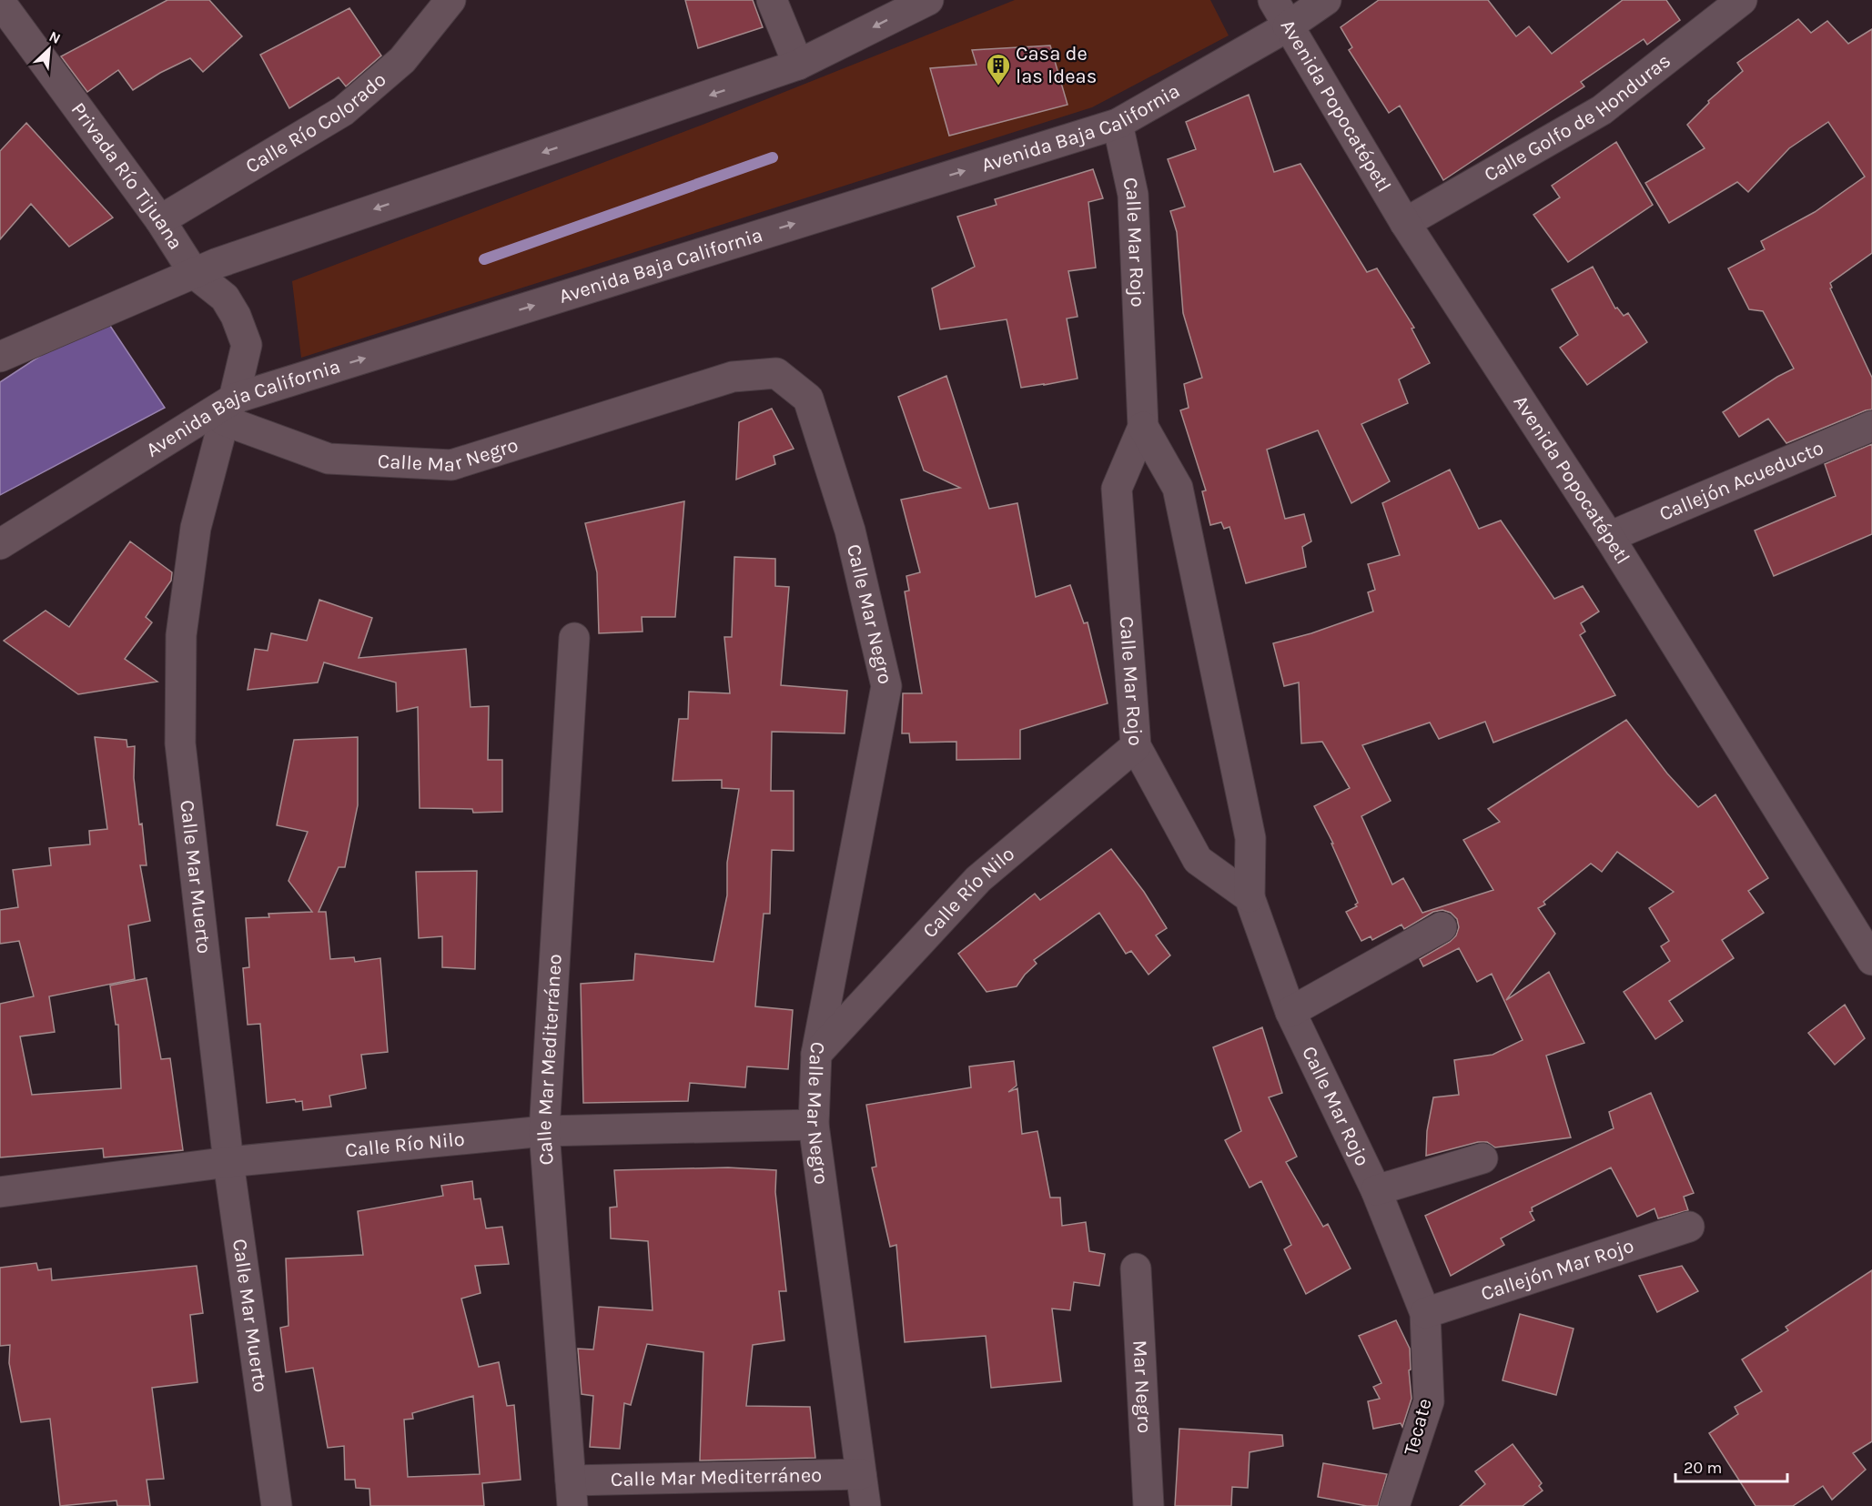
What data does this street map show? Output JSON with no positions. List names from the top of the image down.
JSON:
{
  "streets": {
    "street": [
      "Avenida Popocatépetl",
      "Calle Golfo de Honduras",
      "Calle Río Colorado",
      "Avenida Baja California",
      "Privada Río Tijuana",
      "Calle Mar Rojo",
      "Calle Mar Negro",
      "Callejón Acueducto",
      "Calle Mar Muerto",
      "Calle Río Nilo",
      "Calle Mar Mediterráneo",
      "Callejón Mar Rojo",
      "Mar Negro",
      "Tecate"
    ]
  },
  "crossings": [
    ["Avenida Popocatépetl", "Calle Golfo de Honduras"],
    ["Avenida Popocatépetl", "Avenida Baja California"],
    ["Avenida Popocatépetl", "Callejón Acueducto"],
    ["Calle Río Colorado", "Privada Río Tijuana"],
    ["Avenida Baja California", "Calle Mar Rojo"],
    ["Avenida Baja California", "Calle Mar Negro"],
    ["Avenida Baja California", "Calle Mar Muerto"],
    ["Privada Río Tijuana", "Calle Mar Muerto"],
    ["Calle Mar Rojo", "Calle Río Nilo"],
    ["Calle Mar Rojo", "Callejón Mar Rojo"],
    ["Calle Mar Rojo", "Tecate"],
    ["Calle Mar Negro", "Calle Mar Muerto"],
    ["Calle Mar Negro", "Calle Río Nilo"],
    ["Calle Mar Negro", "Calle Mar Mediterráneo"],
    ["Calle Mar Muerto", "Calle Río Nilo"],
    ["Calle Río Nilo", "Calle Mar Mediterráneo"],
    ["Callejón Mar Rojo", "Tecate"]
  ],
  "places": {
    "building": ["Casa de las Ideas"]
  },
  "scale_bar": "20 m",
  "north": "top right"
}
